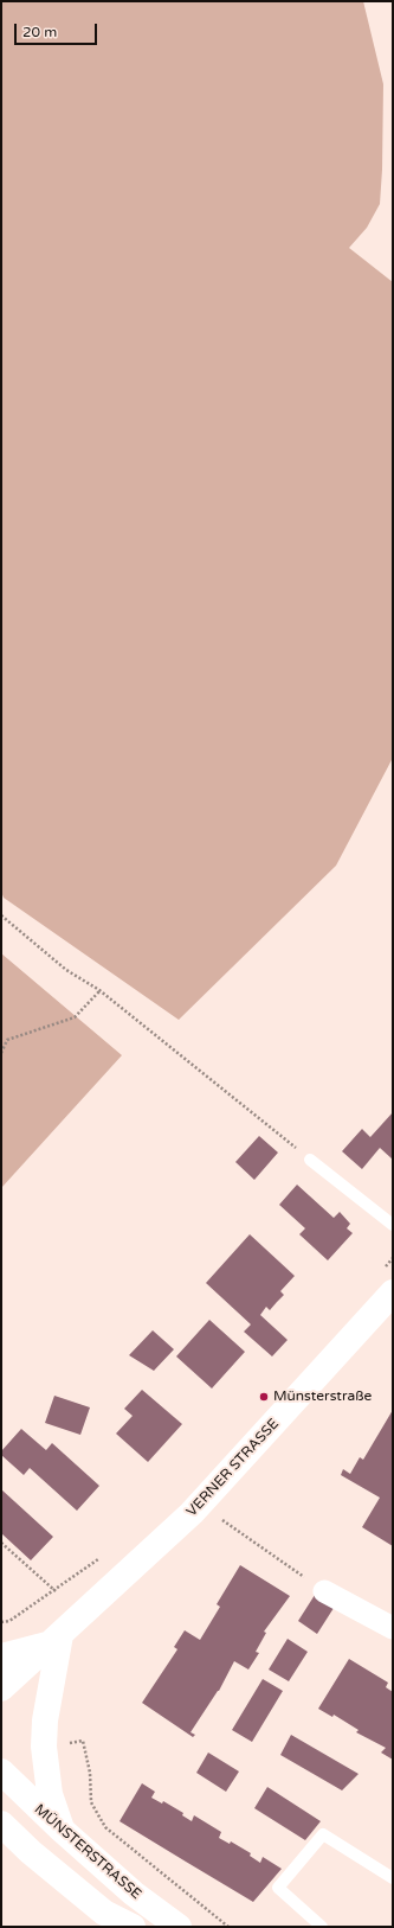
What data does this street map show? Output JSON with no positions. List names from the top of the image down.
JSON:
{
  "streets": {
    "main road": ["VERNER STRASSE", "MÜNSTERSTRASSE"]
  },
  "places": ["Münsterstraße"],
  "scale_bar": "20 m"
}
